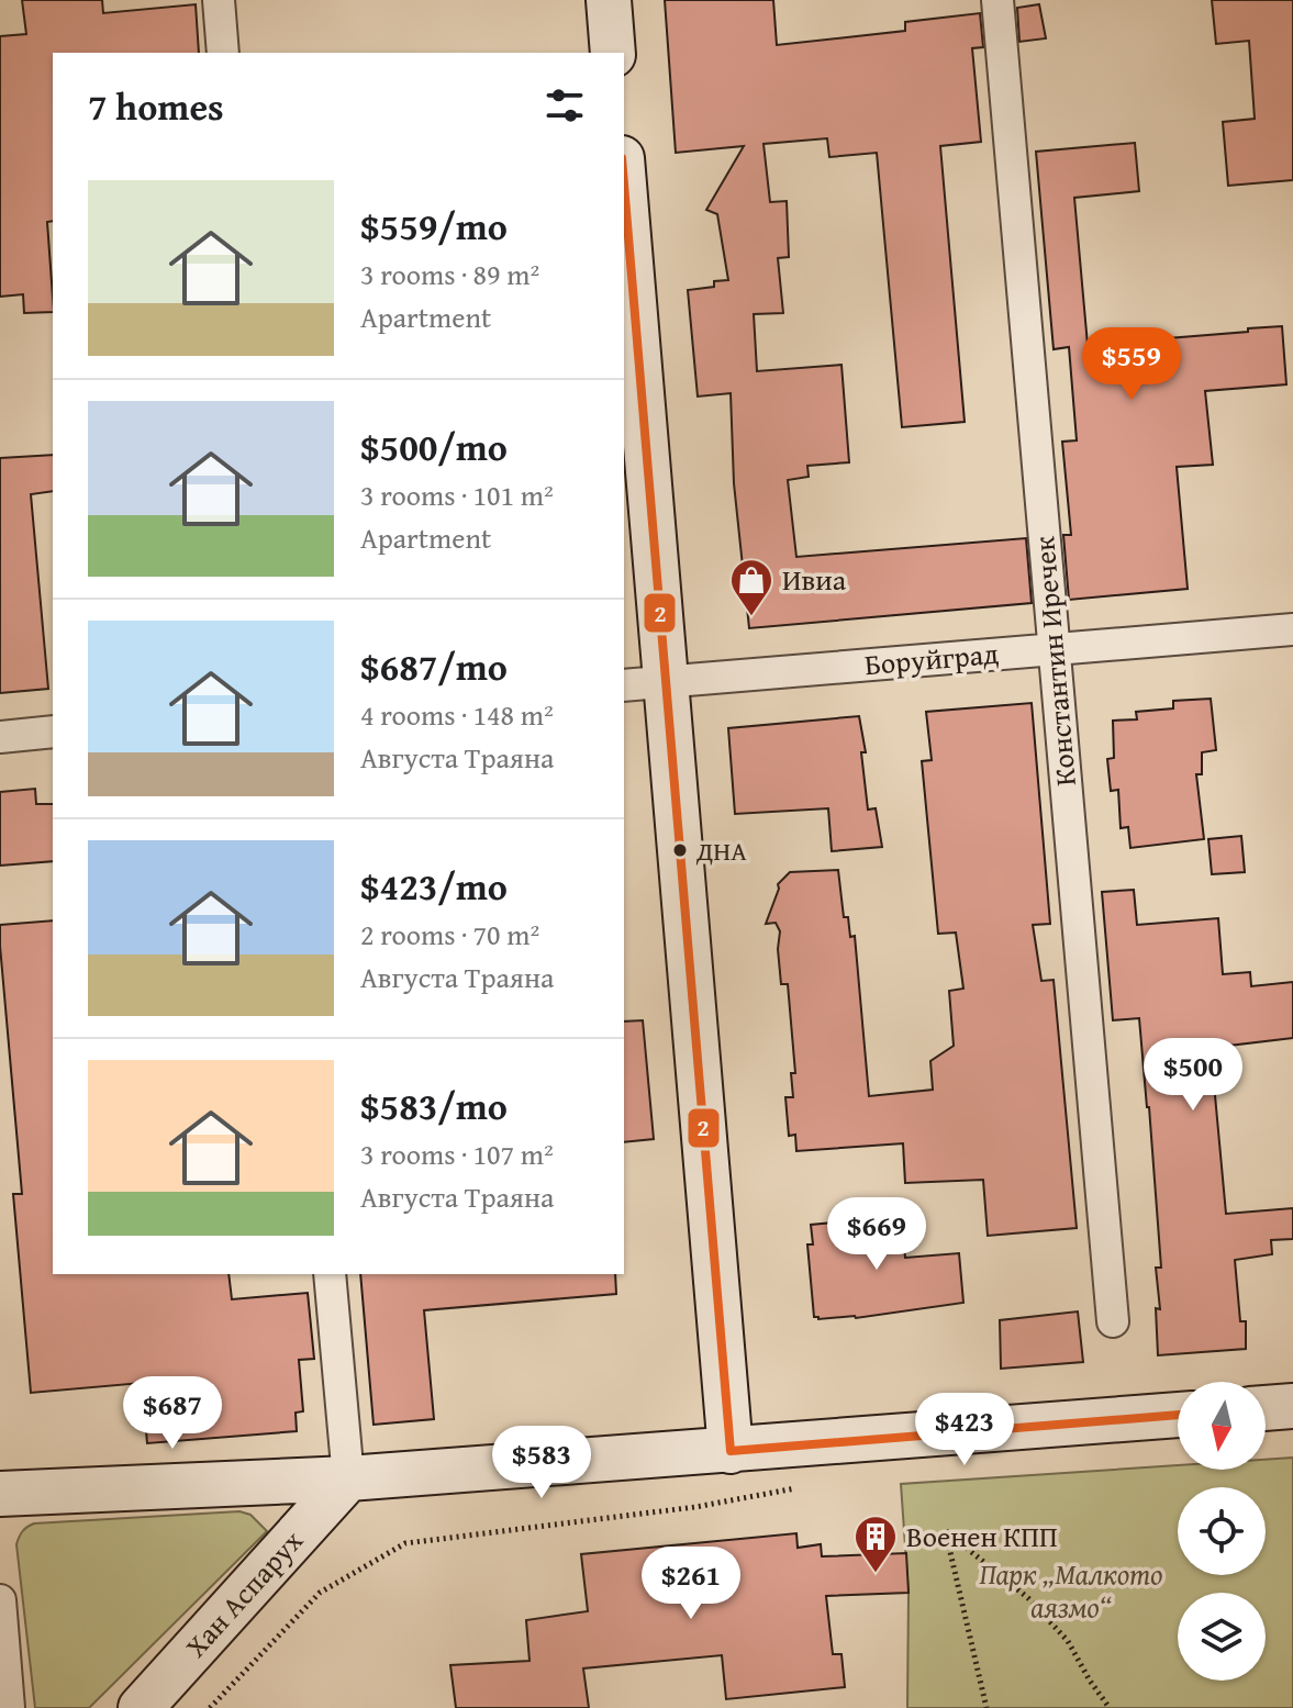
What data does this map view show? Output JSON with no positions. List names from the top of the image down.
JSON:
{
  "streets": {
    "street": ["Боруйград", "Константин Иречек", "Хан Аспарух"]
  },
  "crossings": [
    ["Боруйград", "Константин Иречек"]
  ],
  "parks": ["Парк „Малкото аязмо“"],
  "places": {
    "shop": ["Ивиа"],
    "other": ["ДНА"],
    "building": ["Военен КПП"]
  },
  "lines": ["transit line 2"],
  "north": "bottom",
  "page": {
    "heading": "7 homes",
    "list": [
      {
        "name": "$559/mo",
        "note": "3 rooms · 89 m² · Apartment"
      },
      {
        "name": "$500/mo",
        "note": "3 rooms · 101 m² · Apartment"
      },
      {
        "name": "$687/mo",
        "note": "4 rooms · 148 m² · Августа Траяна"
      },
      {
        "name": "$423/mo",
        "note": "2 rooms · 70 m² · Августа Траяна"
      },
      {
        "name": "$583/mo",
        "note": "3 rooms · 107 m² · Августа Траяна"
      }
    ],
    "price": [
      "$559",
      "$500",
      "$669",
      "$687",
      "$423",
      "$583",
      "$261"
    ]
  }
}
